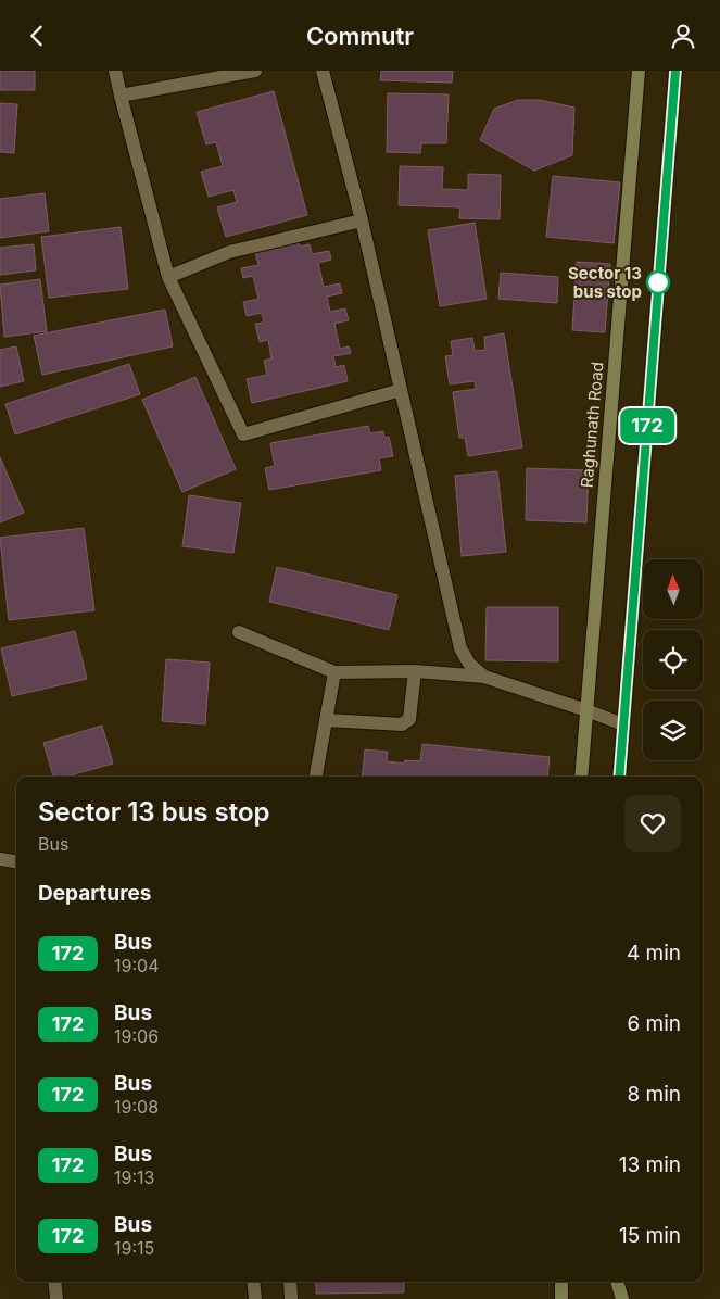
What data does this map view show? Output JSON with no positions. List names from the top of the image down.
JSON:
{
  "streets": {
    "main road": ["Raghunath Road"]
  },
  "places": ["Sector 13 bus stop"],
  "lines": ["bus line 172"],
  "north": "top",
  "page": {
    "header": "Commutr",
    "on_map": "172",
    "heading": [
      ["Sector 13 bus stop", "Bus"],
      "Departures"
    ],
    "list": [
      {
        "mark": "172",
        "name": "Bus",
        "note": "19:04",
        "value": "4 min"
      },
      {
        "mark": "172",
        "name": "Bus",
        "note": "19:06",
        "value": "6 min"
      },
      {
        "mark": "172",
        "name": "Bus",
        "note": "19:08",
        "value": "8 min"
      },
      {
        "mark": "172",
        "name": "Bus",
        "note": "19:13",
        "value": "13 min"
      },
      {
        "mark": "172",
        "name": "Bus",
        "note": "19:15",
        "value": "15 min"
      }
    ]
  }
}
